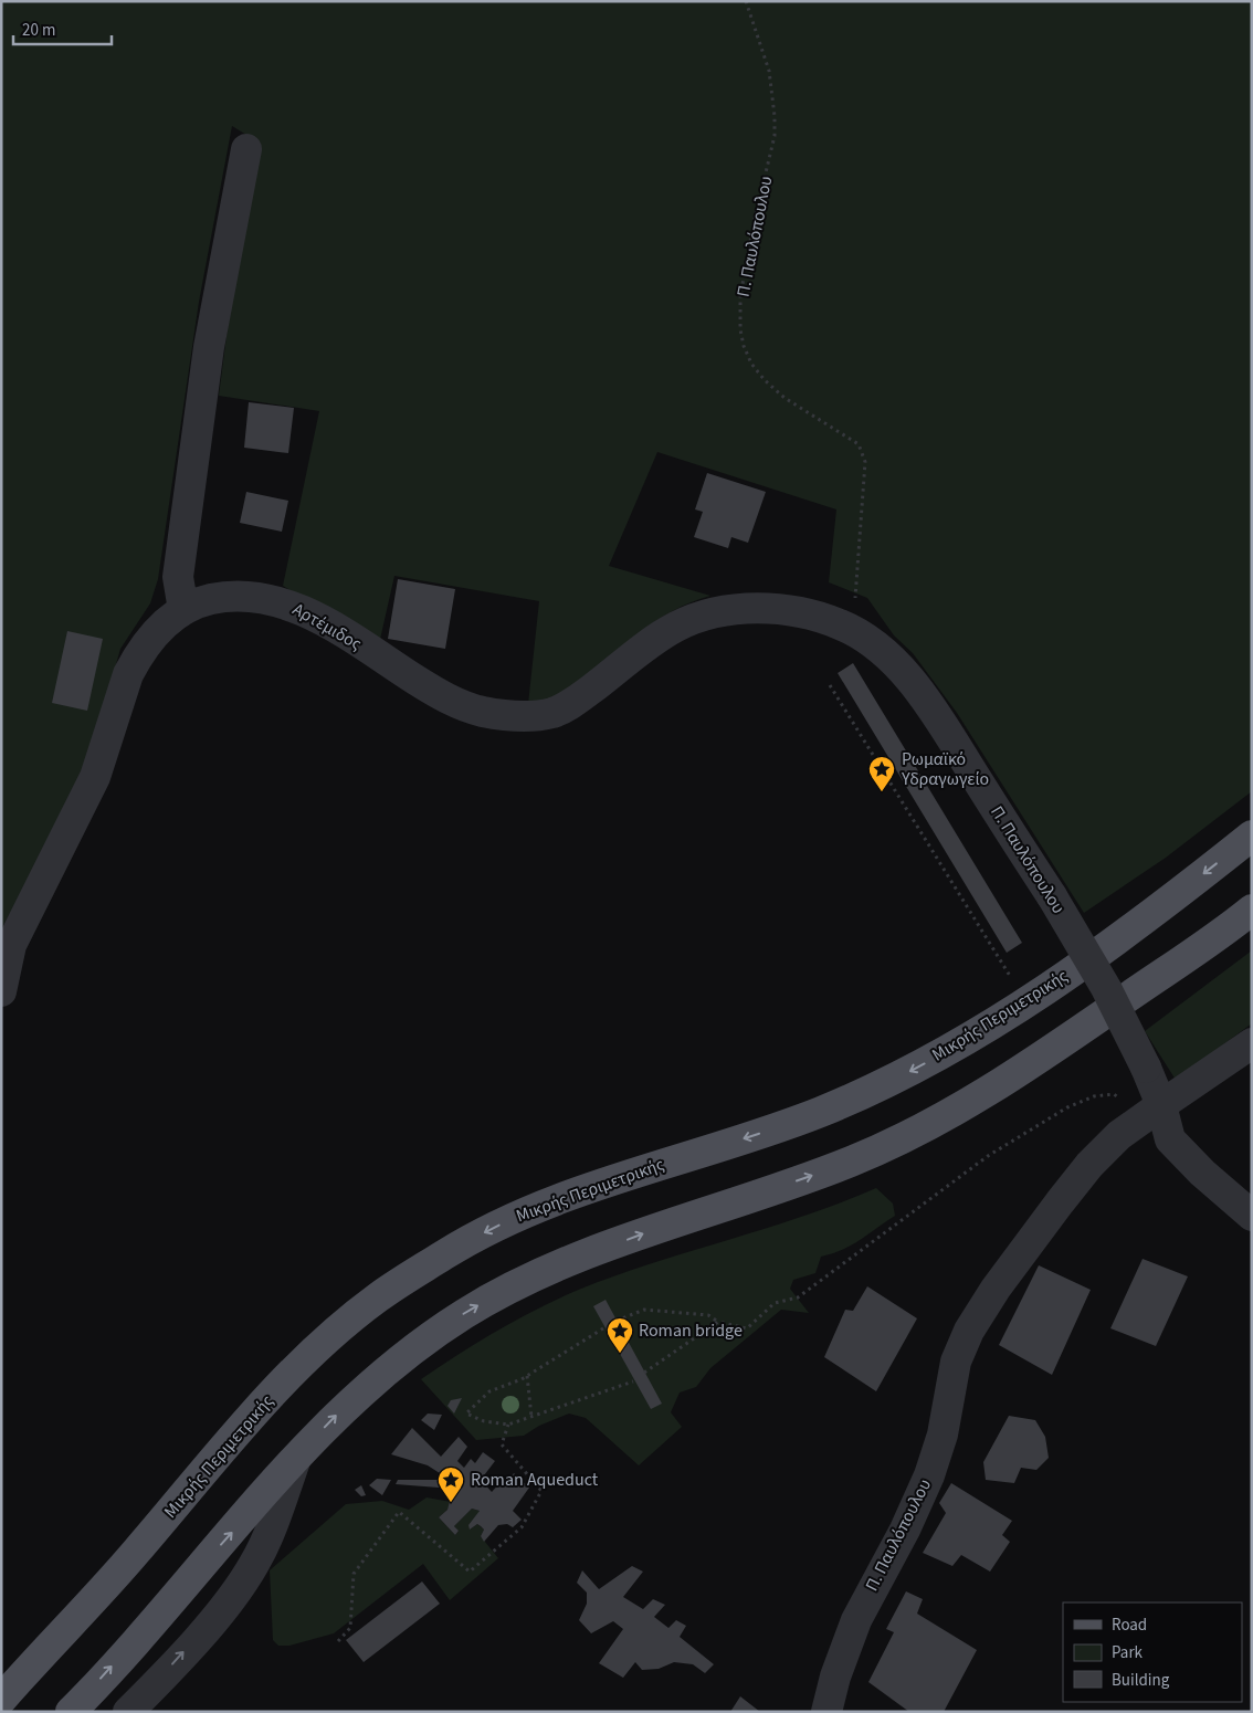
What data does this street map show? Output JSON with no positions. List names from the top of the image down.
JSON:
{
  "streets": {
    "main road": ["Μικρής Περιμετρικής"],
    "street": ["Π. Παυλόπουλου", "Αρτέμιδος"]
  },
  "crossings": [
    ["Π. Παυλόπουλου", "Αρτέμιδος"]
  ],
  "places": {
    "place": ["Ρωμαϊκό Υδραγωγείο", "Roman bridge", "Roman Aqueduct"]
  },
  "legend": ["Road", "Park", "Building"],
  "scale_bar": "20 m"
}
